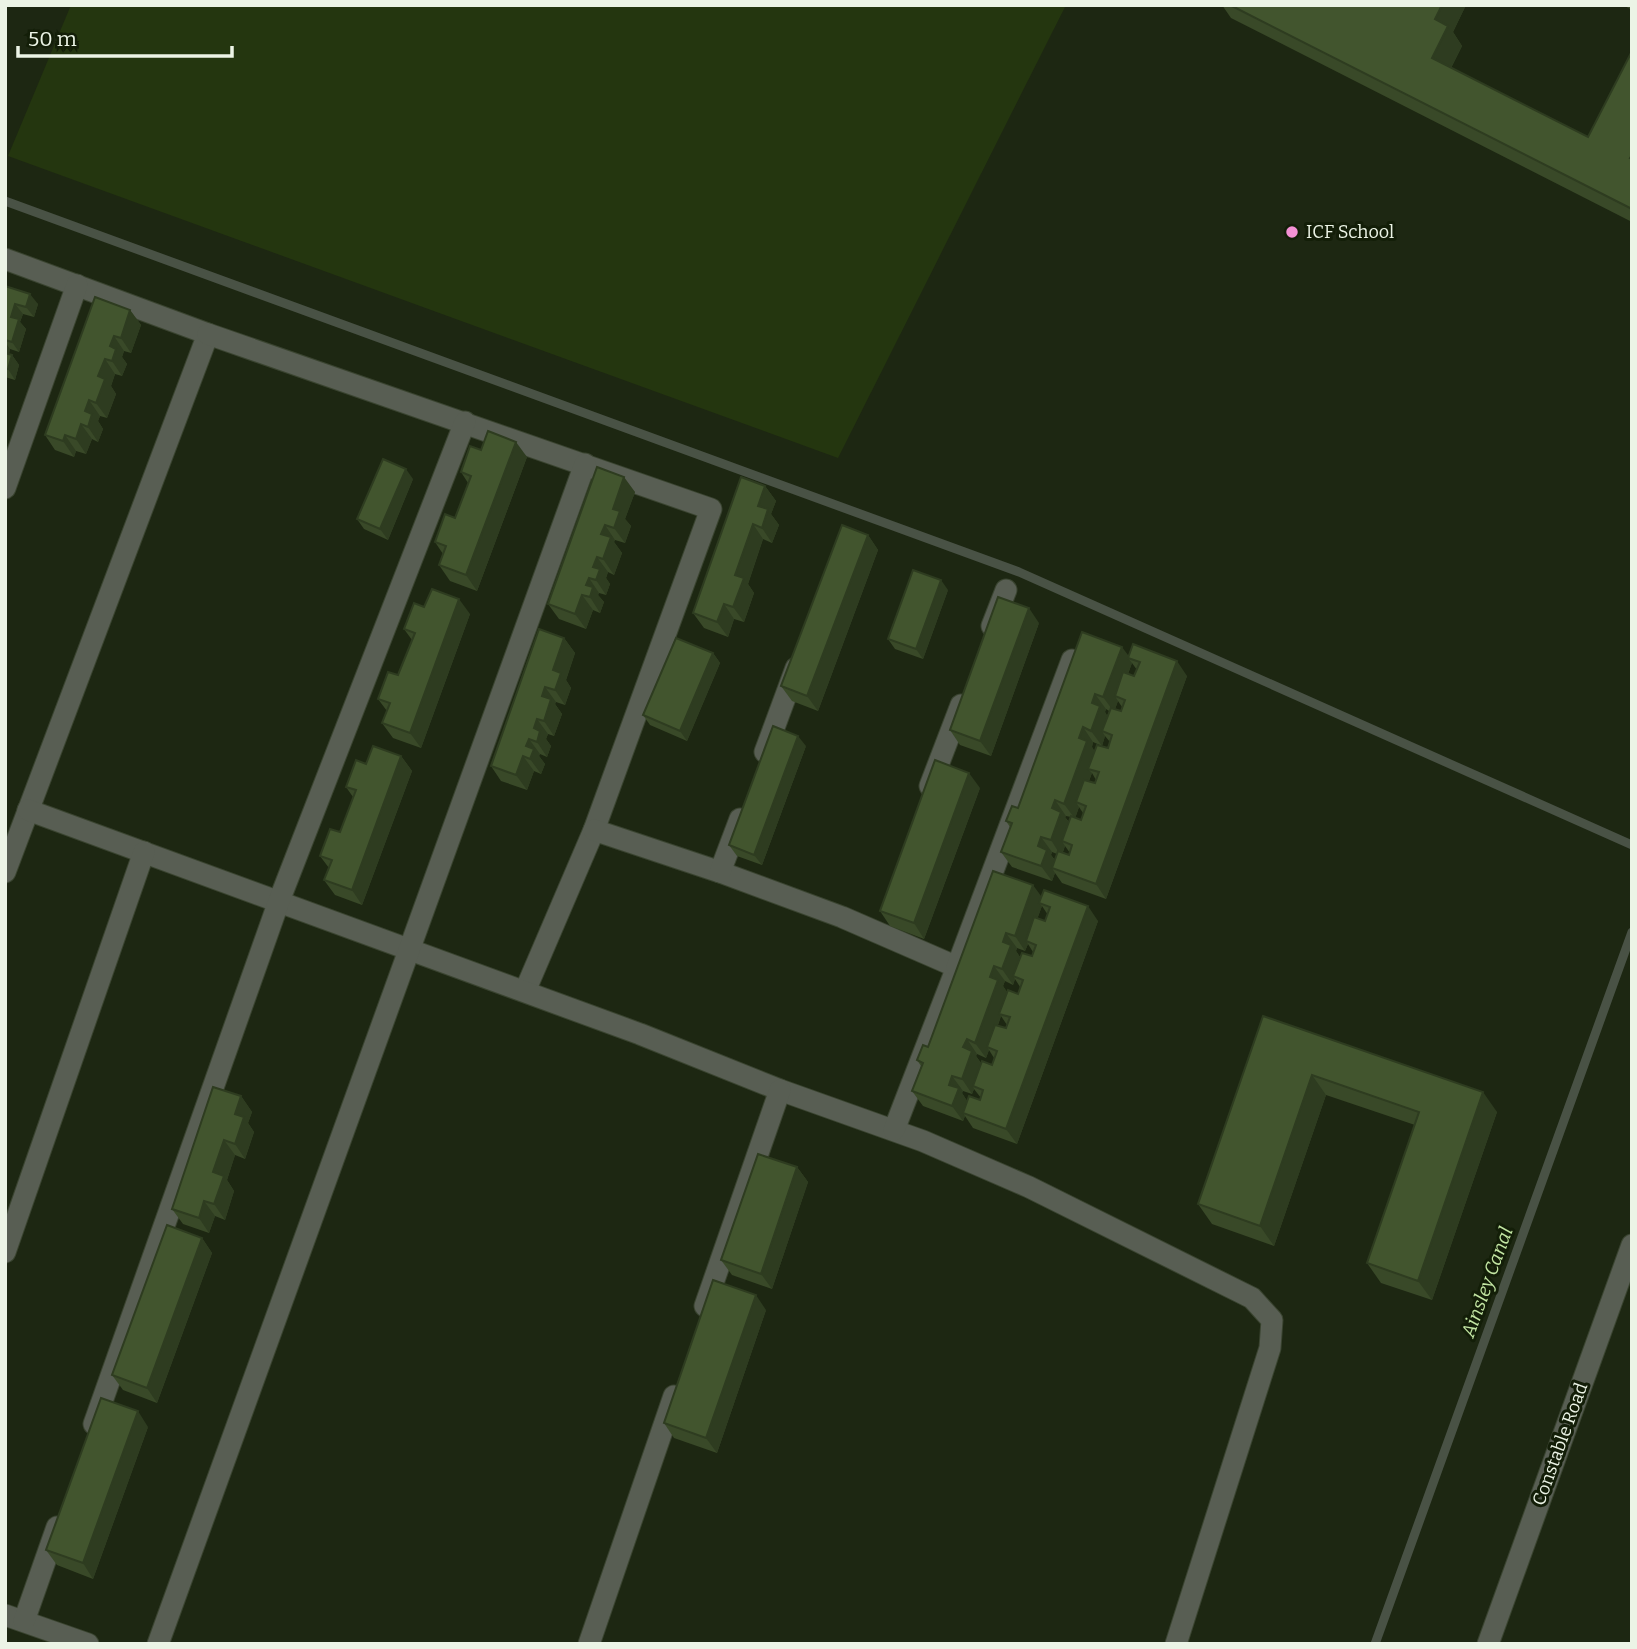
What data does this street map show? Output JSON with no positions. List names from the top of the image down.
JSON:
{
  "streets": {
    "street": ["Constable Road"]
  },
  "water": ["Ainsley Canal"],
  "places": ["ICF School"],
  "scale_bar": "50 m"
}
